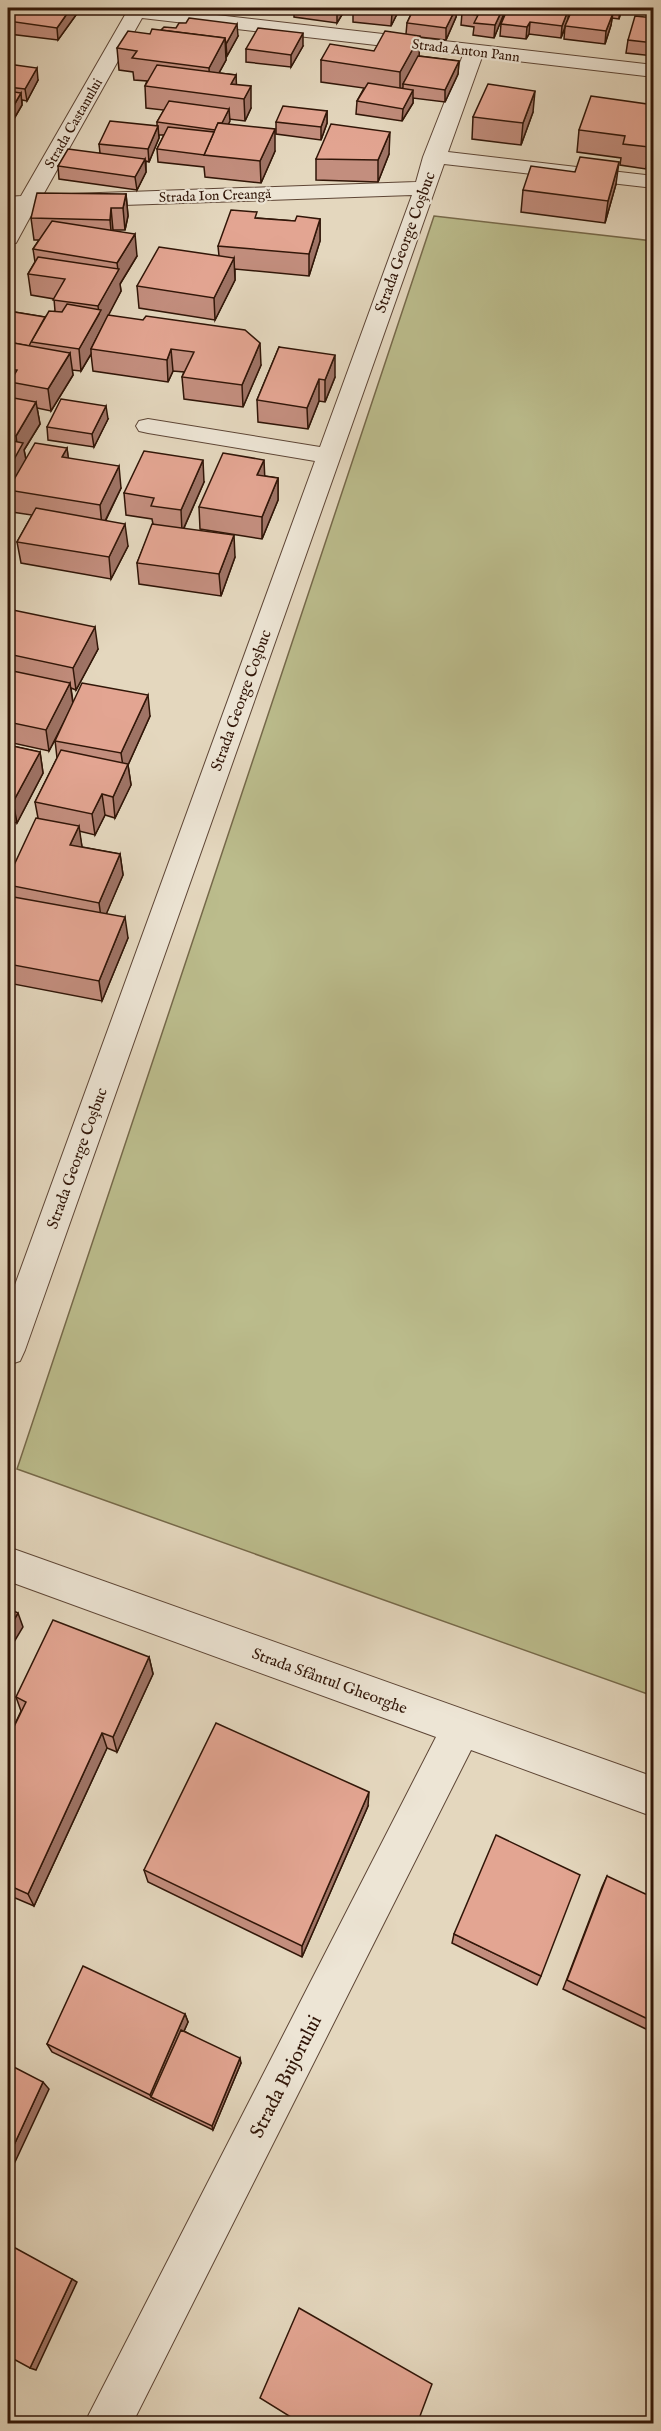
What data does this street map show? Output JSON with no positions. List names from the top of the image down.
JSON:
{
  "streets": {
    "street": [
      "Strada Anton Pann",
      "Strada Castanului",
      "Strada Ion Creangă",
      "Strada George Coșbuc",
      "Strada Sfântul Gheorghe",
      "Strada Bujorului"
    ]
  },
  "crossings": [
    ["Strada Anton Pann", "Strada Castanului"],
    ["Strada Anton Pann", "Strada George Coșbuc"],
    ["Strada Castanului", "Strada Ion Creangă"],
    ["Strada Ion Creangă", "Strada George Coșbuc"],
    ["Strada Sfântul Gheorghe", "Strada Bujorului"]
  ]
}
